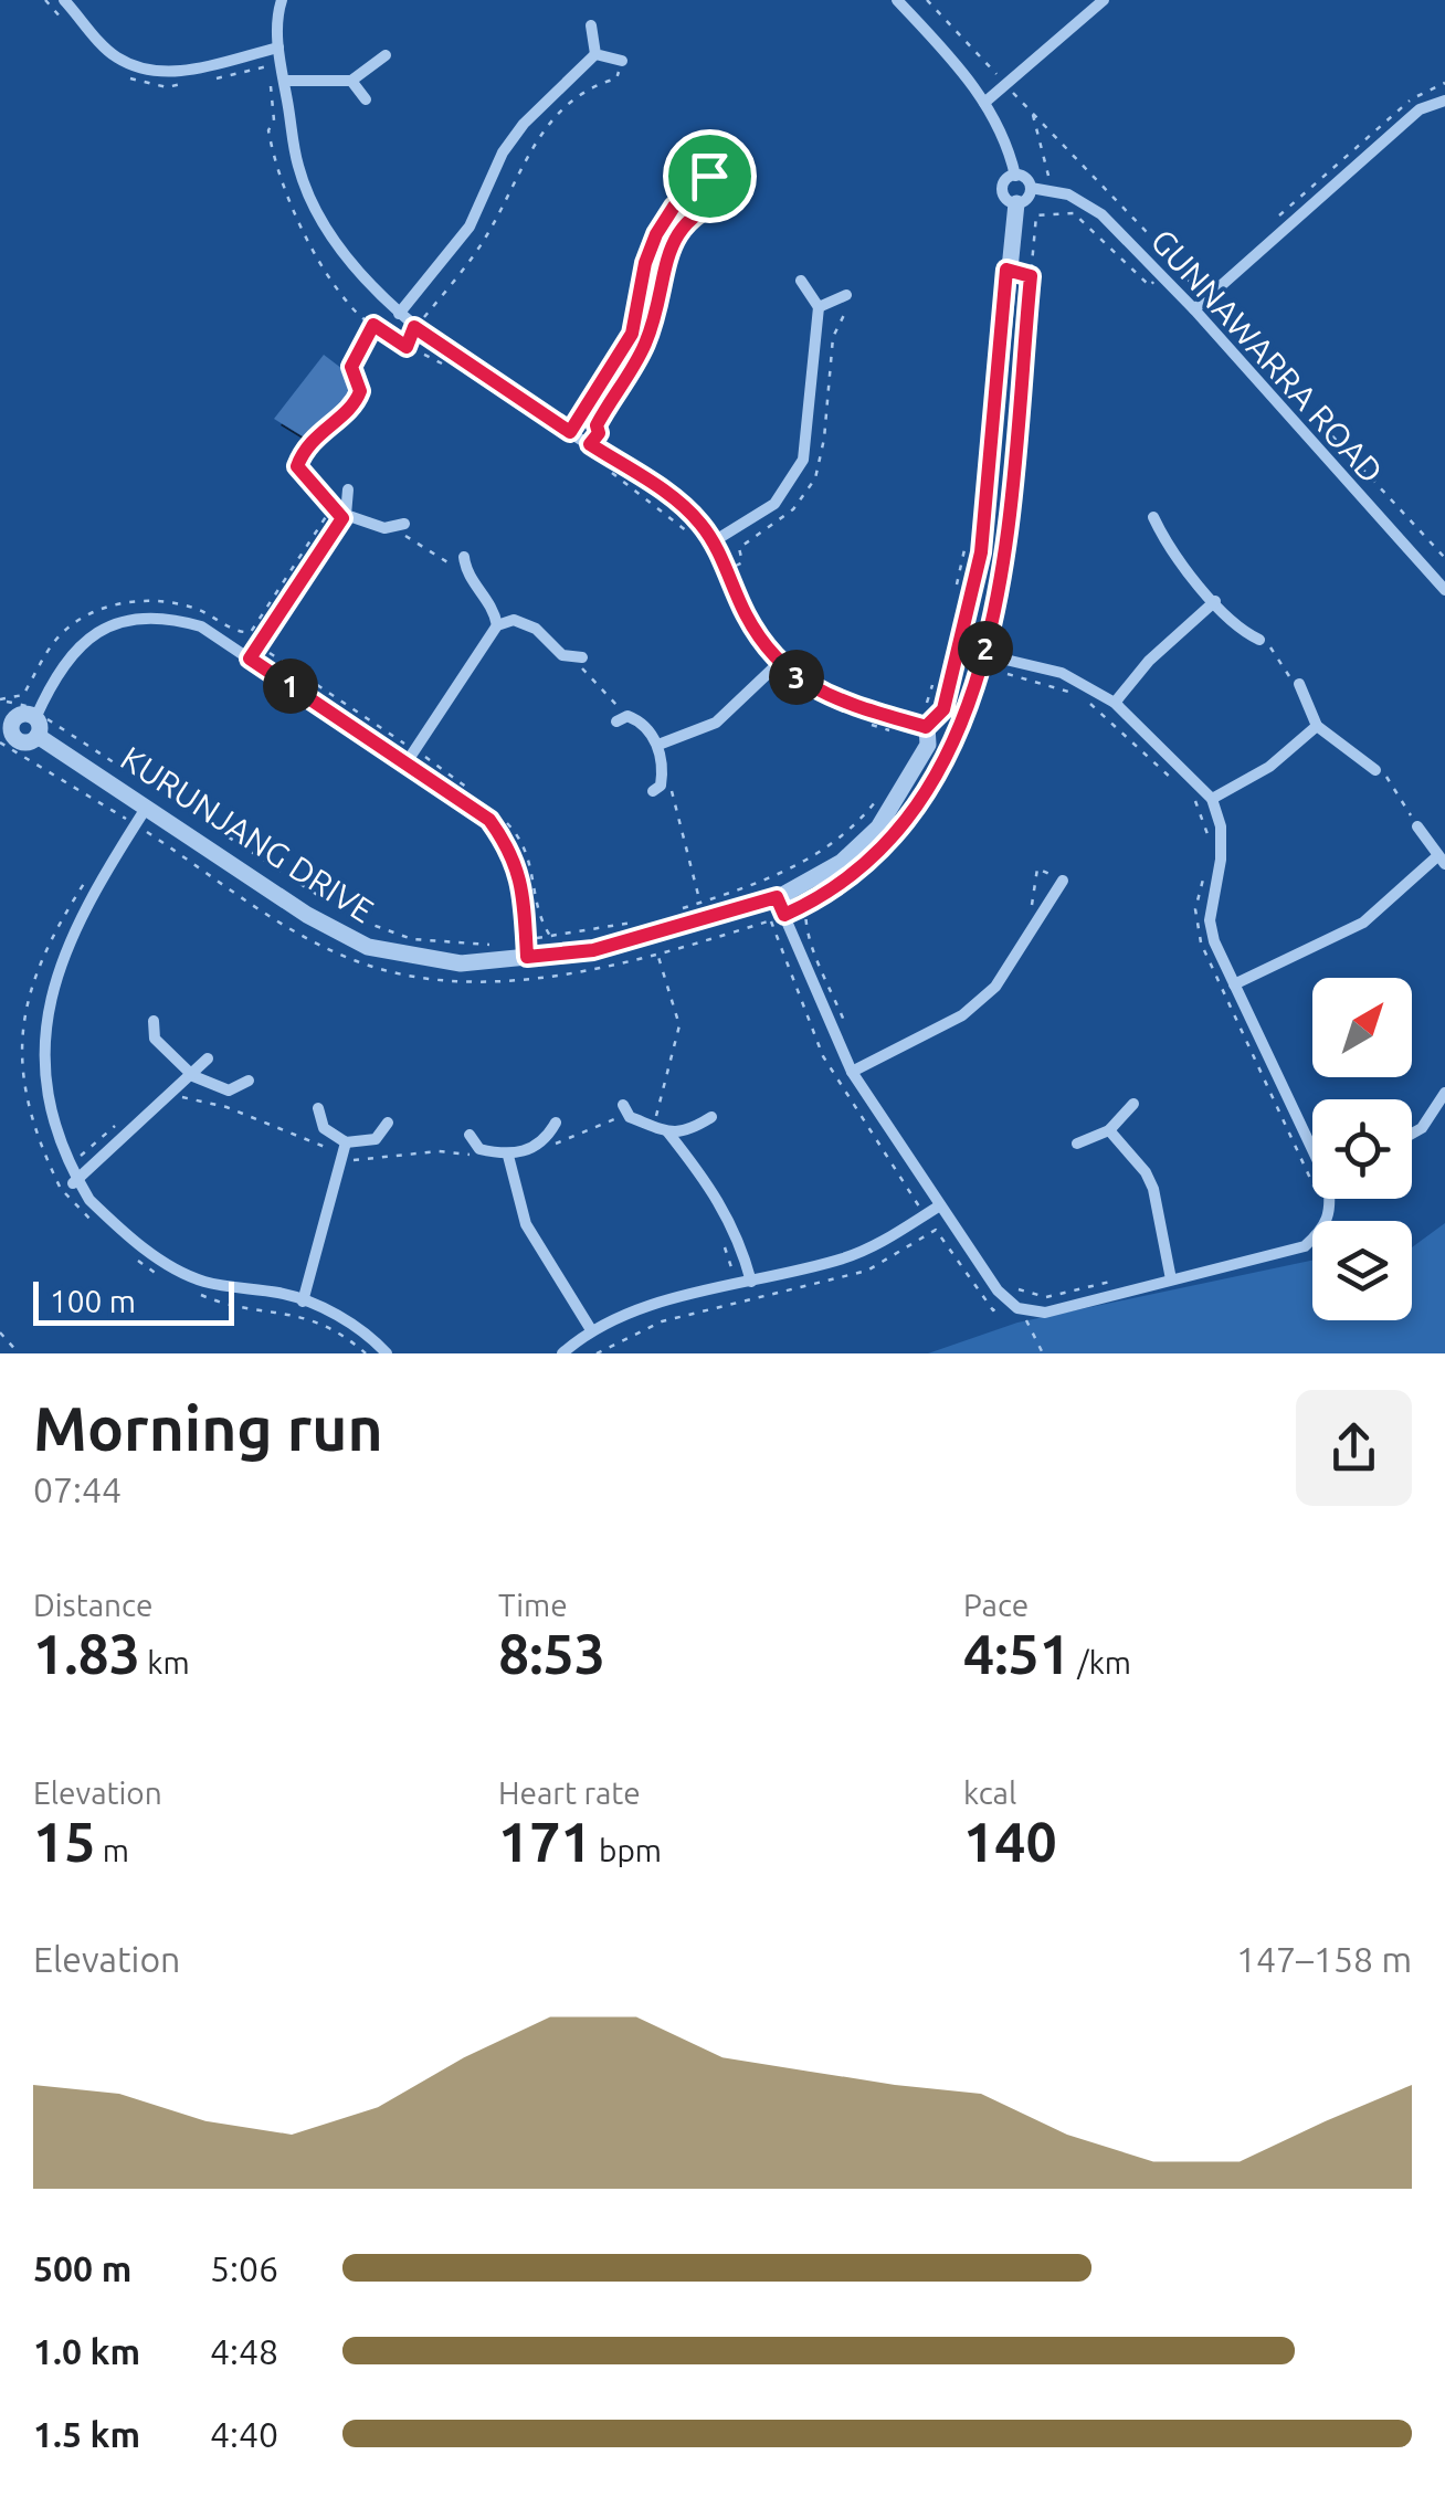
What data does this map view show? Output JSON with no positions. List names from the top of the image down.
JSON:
{
  "streets": {
    "street": ["GUNNAWARRA ROAD", "KURUNJANG DRIVE"]
  },
  "crossings": [
    ["GUNNAWARRA ROAD", "KURUNJANG DRIVE"]
  ],
  "scale_bar": "100 m",
  "north": "top right",
  "page": {
    "pins": ["2", "3", "1"],
    "scale": "100 m",
    "heading": ["Morning run", "07:44"],
    "stats": [
      ["Distance", "1.83 km"],
      ["Time", "8:53"],
      ["Pace", "4:51 /km"],
      ["Elevation", "15 m"],
      ["Heart rate", "171 bpm"],
      ["kcal", "140"]
    ],
    "chart": ["Elevation", "147–158 m"],
    "list": [
      {
        "name": "500 m",
        "note": "5:06"
      },
      {
        "name": "1.0 km",
        "note": "4:48"
      },
      {
        "name": "1.5 km",
        "note": "4:40"
      }
    ]
  }
}
